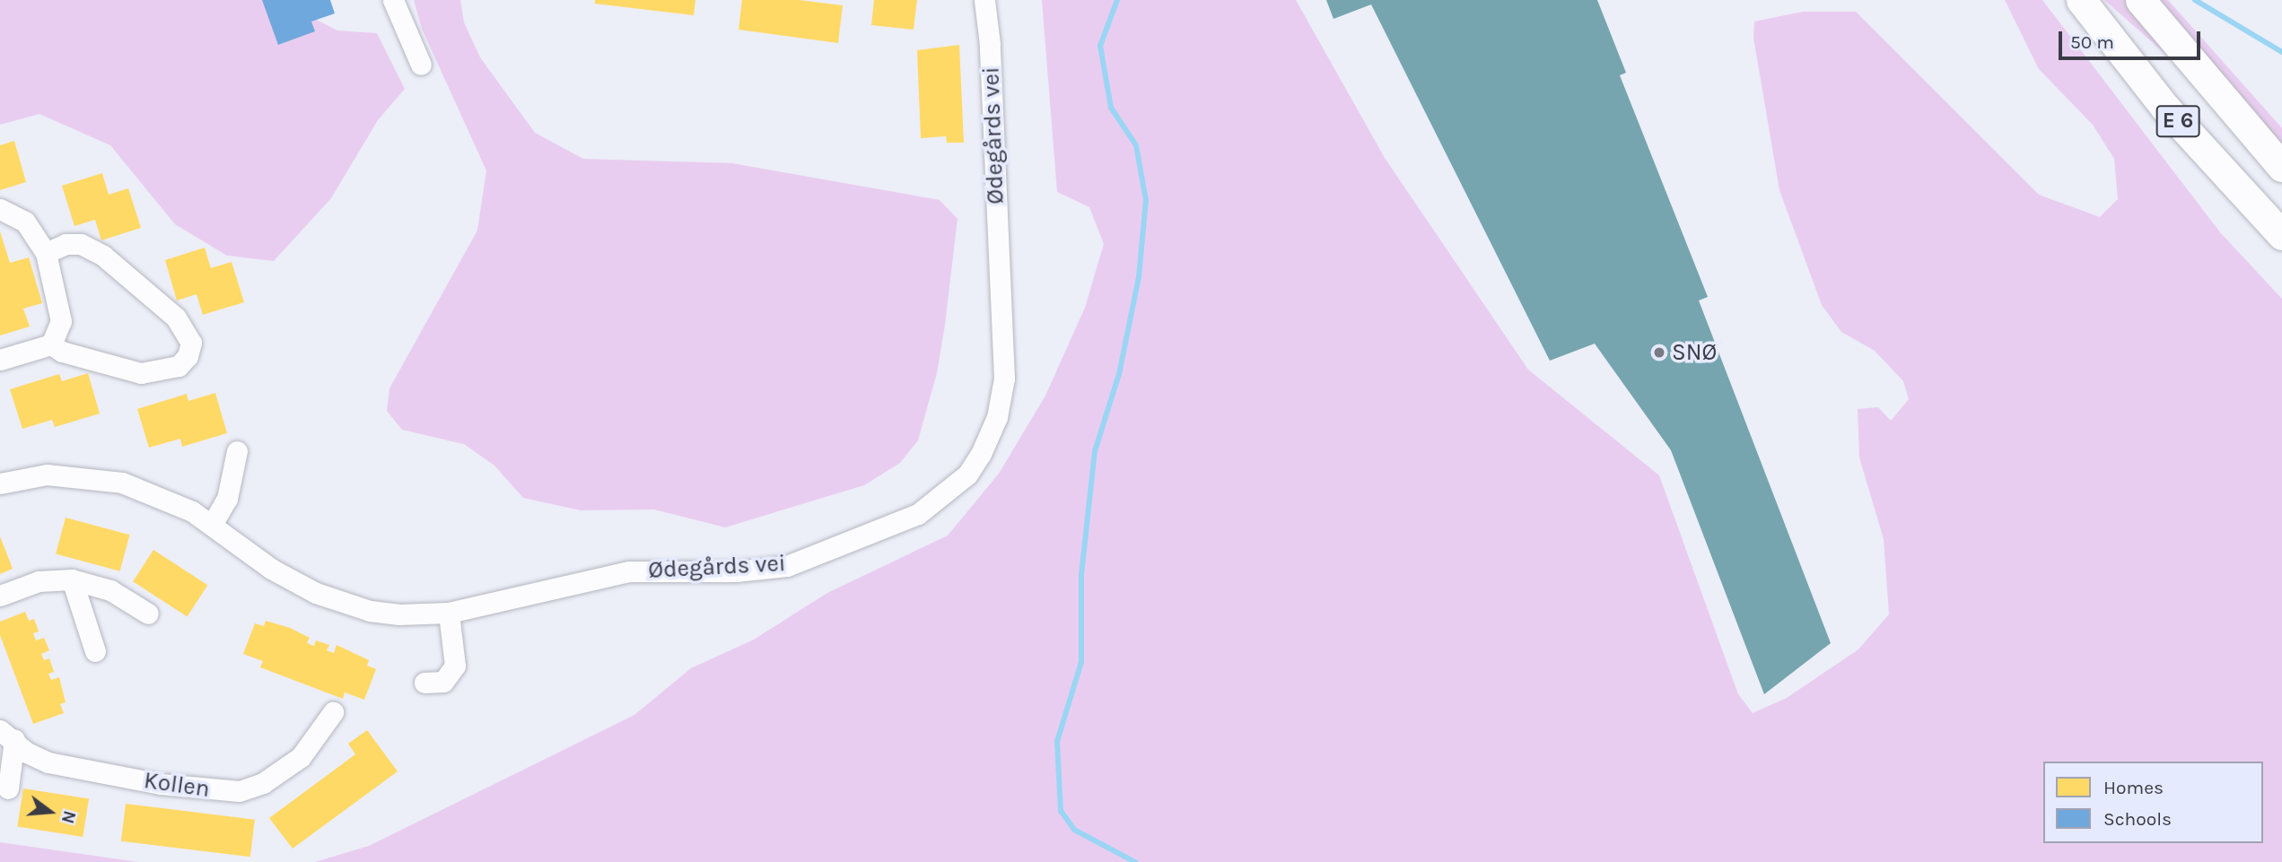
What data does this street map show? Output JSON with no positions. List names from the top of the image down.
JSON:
{
  "streets": {
    "highway": ["E 6"],
    "street": ["Ødegårds vei", "Kollen"]
  },
  "places": ["SNØ"],
  "legend": ["Homes", "Schools"],
  "scale_bar": "50 m",
  "north": "right"
}
